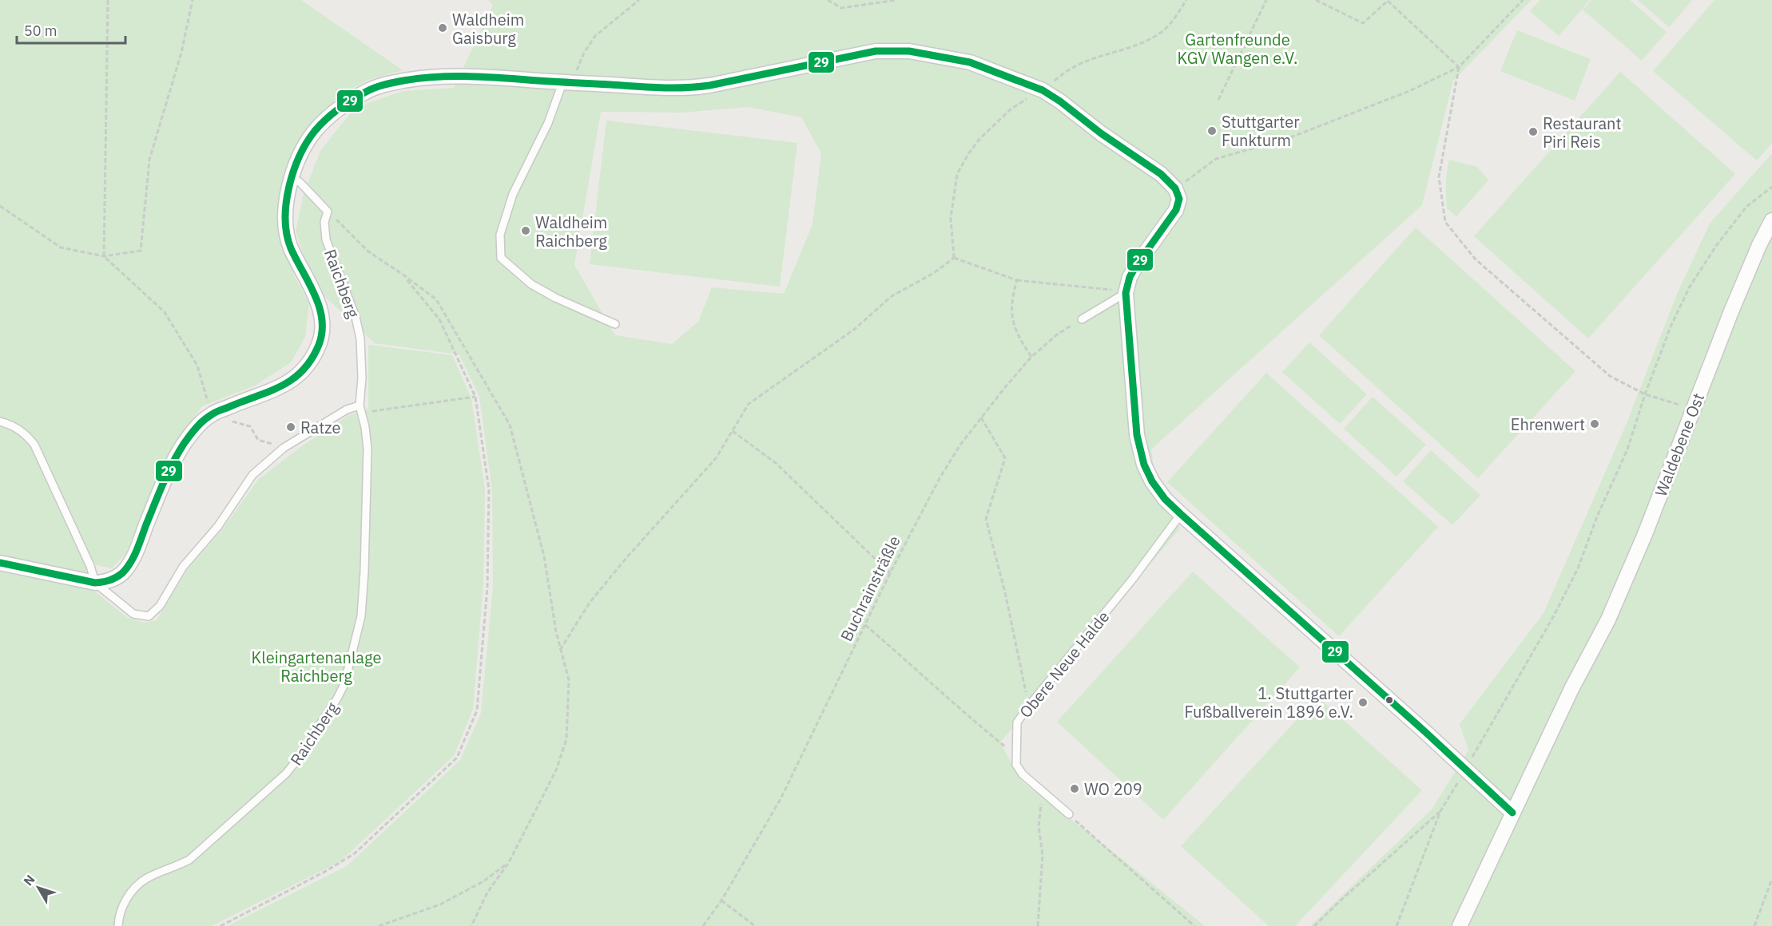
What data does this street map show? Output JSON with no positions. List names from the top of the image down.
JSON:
{
  "streets": {
    "street": ["Waldebene Ost"],
    "lane": ["Raichberg", "Obere Neue Halde"],
    "path": ["Buchrainsträßle"]
  },
  "parks": ["Gartenfreunde KGV Wangen e.V.", "Kleingartenanlage Raichberg"],
  "places": [
    "Waldheim Gaisburg",
    "Stuttgarter Funkturm",
    "Restaurant Piri Reis",
    "Waldheim Raichberg",
    "Ehrenwert",
    "Ratze",
    "1. Stuttgarter Fußballverein 1896 e.V.",
    "WO 209"
  ],
  "lines": ["transit line 29"],
  "scale_bar": "50 m",
  "north": "top left"
}
